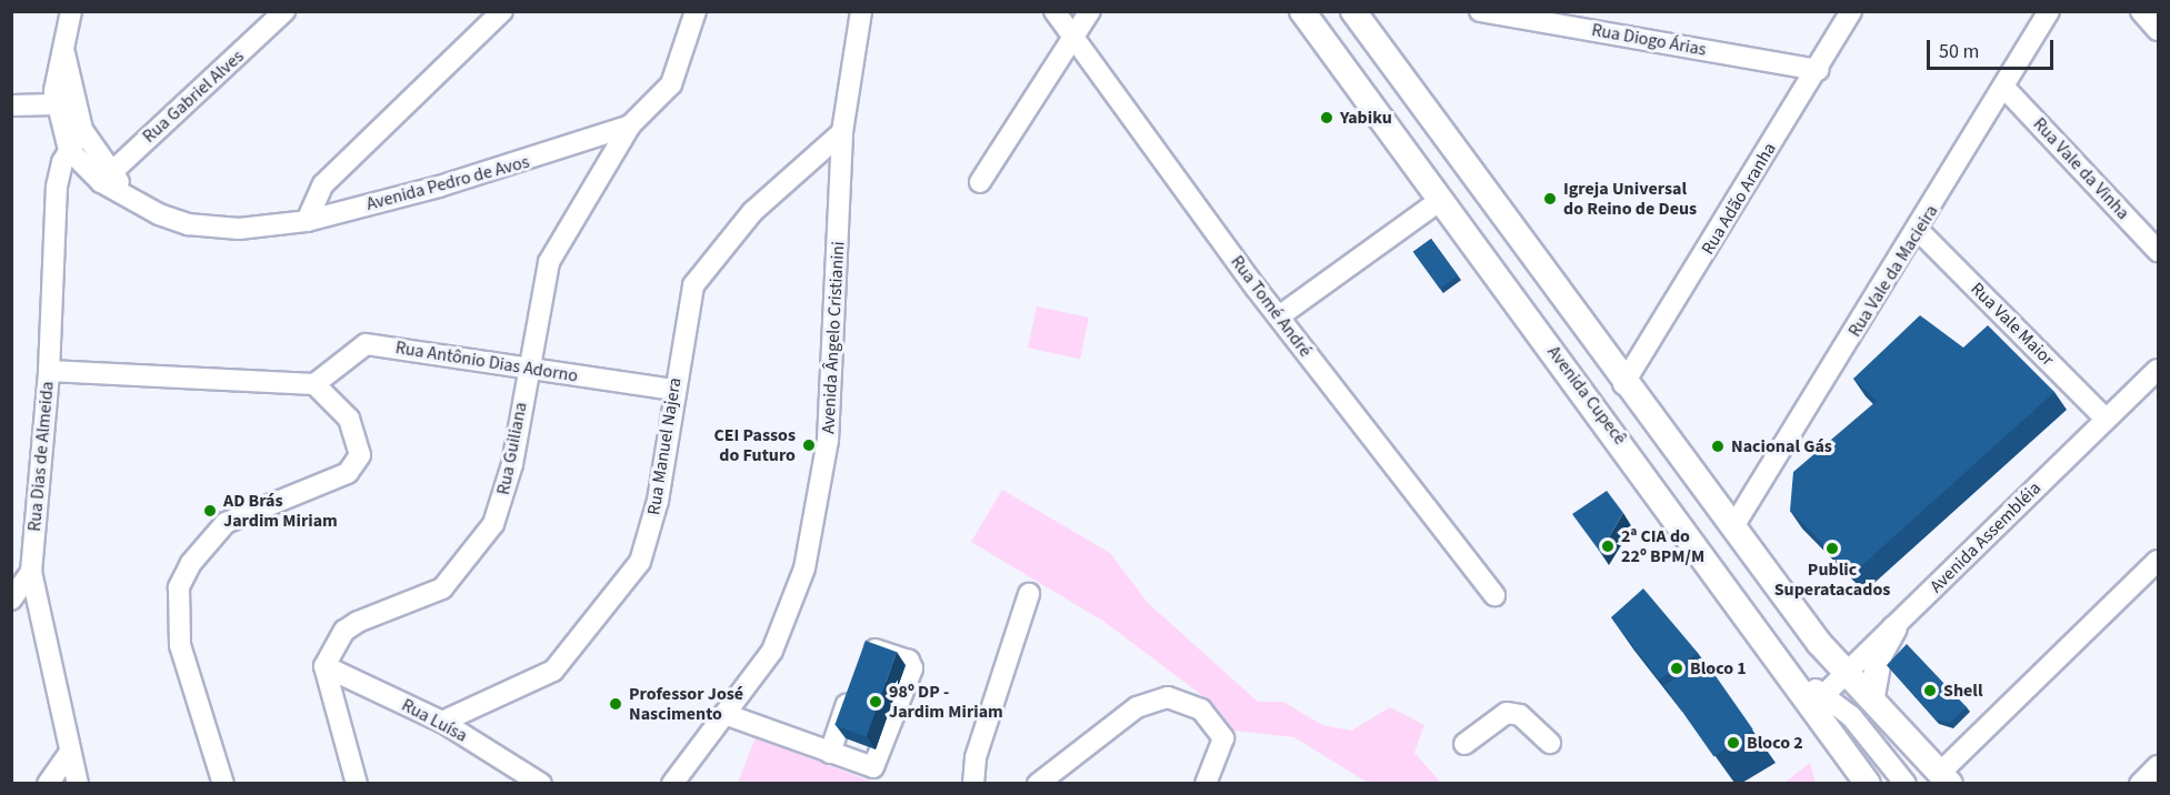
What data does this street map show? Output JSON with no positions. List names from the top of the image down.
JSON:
{
  "streets": {
    "main road": ["Avenida Cupecê"],
    "street": [
      "Rua Diogo Árias",
      "Rua Gabriel Alves",
      "Rua Vale da Vinha",
      "Avenida Pedro de Avos",
      "Rua Adão Aranha",
      "Rua Vale da Macieira",
      "Rua Tomé André",
      "Rua Vale Maior",
      "Avenida Ângelo Cristianini",
      "Rua Antônio Dias Adorno",
      "Rua Manuel Najera",
      "Rua Guiliana",
      "Rua Dias de Almeida",
      "Avenida Assembléia",
      "Rua Luísa"
    ]
  },
  "crossings": [
    ["Rua Diogo Árias", "Rua Adão Aranha"],
    ["Rua Gabriel Alves", "Avenida Pedro de Avos"],
    ["Rua Vale da Vinha", "Rua Vale da Macieira"],
    ["Avenida Pedro de Avos", "Rua Guiliana"],
    ["Avenida Pedro de Avos", "Rua Dias de Almeida"],
    ["Rua Adão Aranha", "Avenida Cupecê"],
    ["Rua Vale da Macieira", "Rua Vale Maior"],
    ["Rua Vale da Macieira", "Avenida Cupecê"],
    ["Rua Vale Maior", "Avenida Assembléia"],
    ["Avenida Ângelo Cristianini", "Rua Manuel Najera"],
    ["Rua Antônio Dias Adorno", "Rua Manuel Najera"],
    ["Rua Antônio Dias Adorno", "Rua Guiliana"],
    ["Avenida Cupecê", "Avenida Assembléia"],
    ["Rua Manuel Najera", "Rua Luísa"],
    ["Rua Guiliana", "Rua Luísa"]
  ],
  "places": [
    "Yabiku",
    "Igreja Universal do Reino de Deus",
    "CEI Passos do Futuro",
    "Nacional Gás",
    "AD Brás Jardim Miriam",
    "2ª CIA do 22º BPM/M",
    "Public Superatacados",
    "Bloco 1",
    "Shell",
    "98º DP - Jardim Miriam",
    "Professor José Nascimento",
    "Bloco 2"
  ],
  "scale_bar": "50 m"
}
